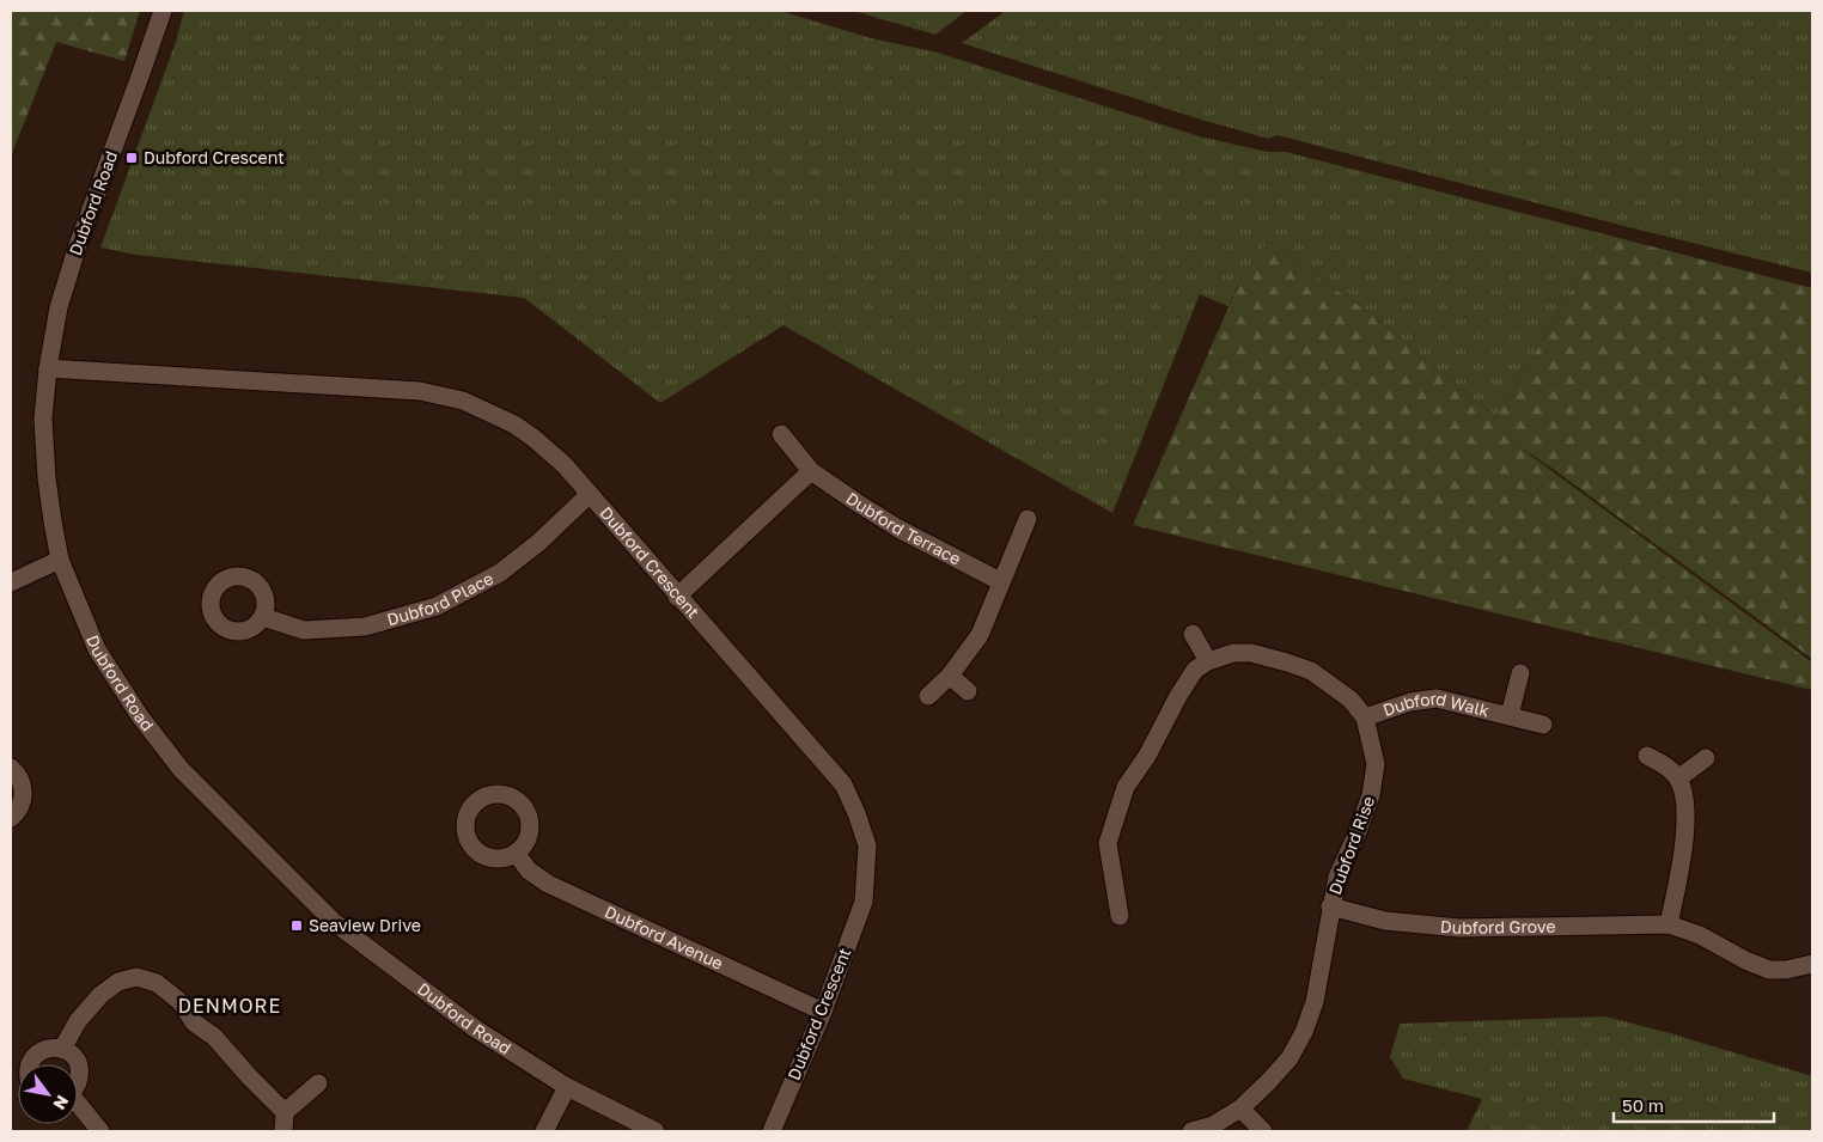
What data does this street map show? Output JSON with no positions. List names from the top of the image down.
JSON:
{
  "streets": {
    "street": [
      "Dubford Road",
      "Dubford Terrace",
      "Dubford Crescent",
      "Dubford Place",
      "Dubford Walk",
      "Dubford Rise",
      "Dubford Grove",
      "Dubford Avenue"
    ]
  },
  "crossings": [
    ["Dubford Road", "Dubford Crescent"],
    ["Dubford Crescent", "Dubford Place"],
    ["Dubford Crescent", "Dubford Avenue"],
    ["Dubford Walk", "Dubford Rise"],
    ["Dubford Rise", "Dubford Grove"]
  ],
  "districts": ["DENMORE"],
  "places": {
    "transit": ["Dubford Crescent", "Seaview Drive"]
  },
  "scale_bar": "50 m",
  "north": "bottom right"
}
